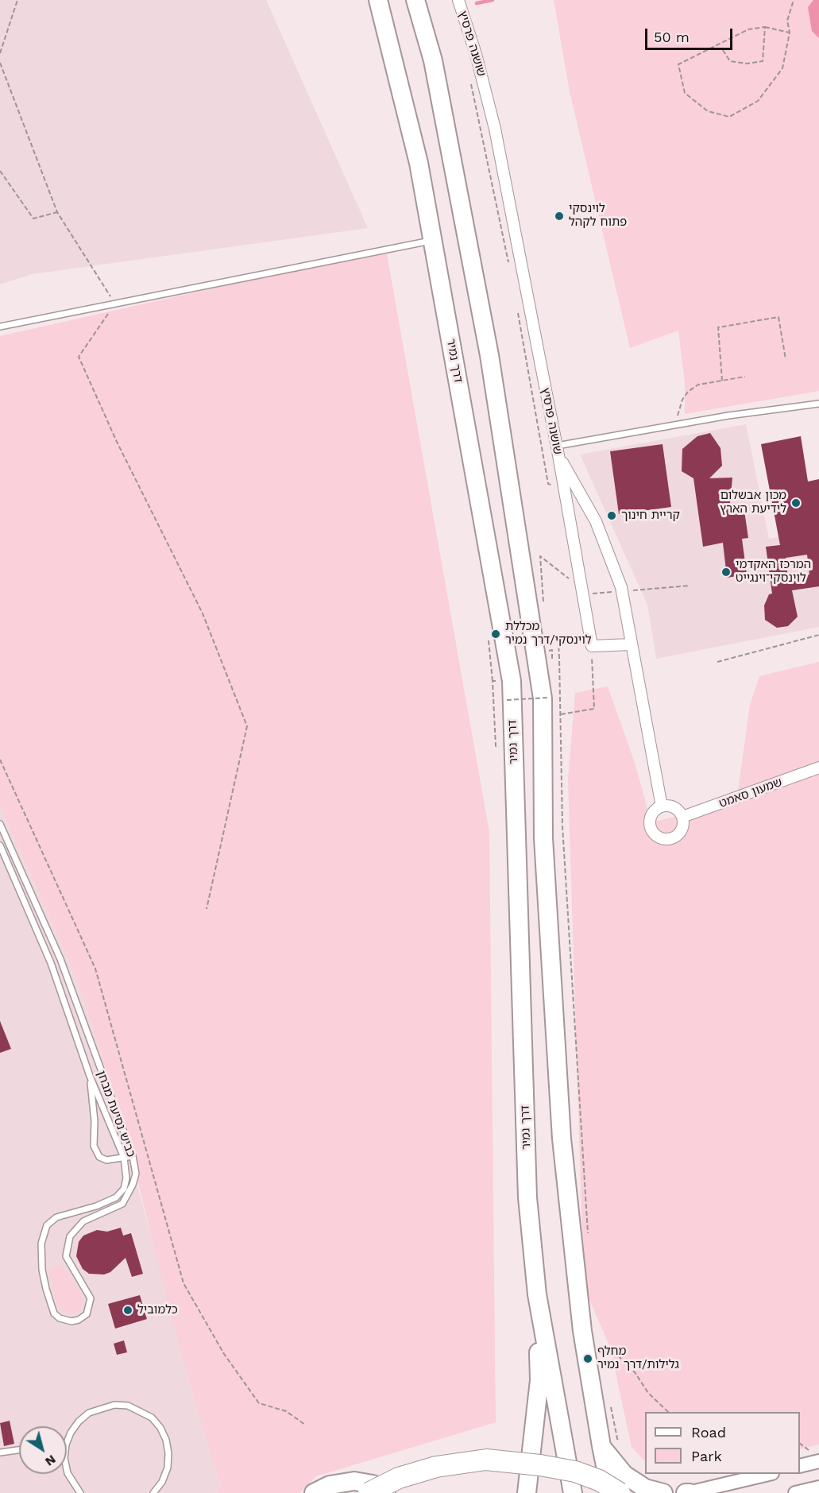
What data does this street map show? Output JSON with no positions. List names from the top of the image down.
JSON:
{
  "streets": {
    "highway": ["דרך נמיר"],
    "street": ["שושנה פרסיץ", "שמעון סאמט"],
    "lane": ["כביש נסיעת מבחן"]
  },
  "places": [
    "לוינסקי פתוח לקהל",
    "מכון אבשלום לידיעת הארץ",
    "קריית חינוך",
    "המרכז האקדמי לוינסקי־וינגייט",
    "מכללת לוינסקי/דרך נמיר",
    "כלמוביל",
    "מחלף גלילות/דרך נמיר"
  ],
  "legend": ["Road", "Park"],
  "scale_bar": "50 m",
  "north": "bottom right"
}
